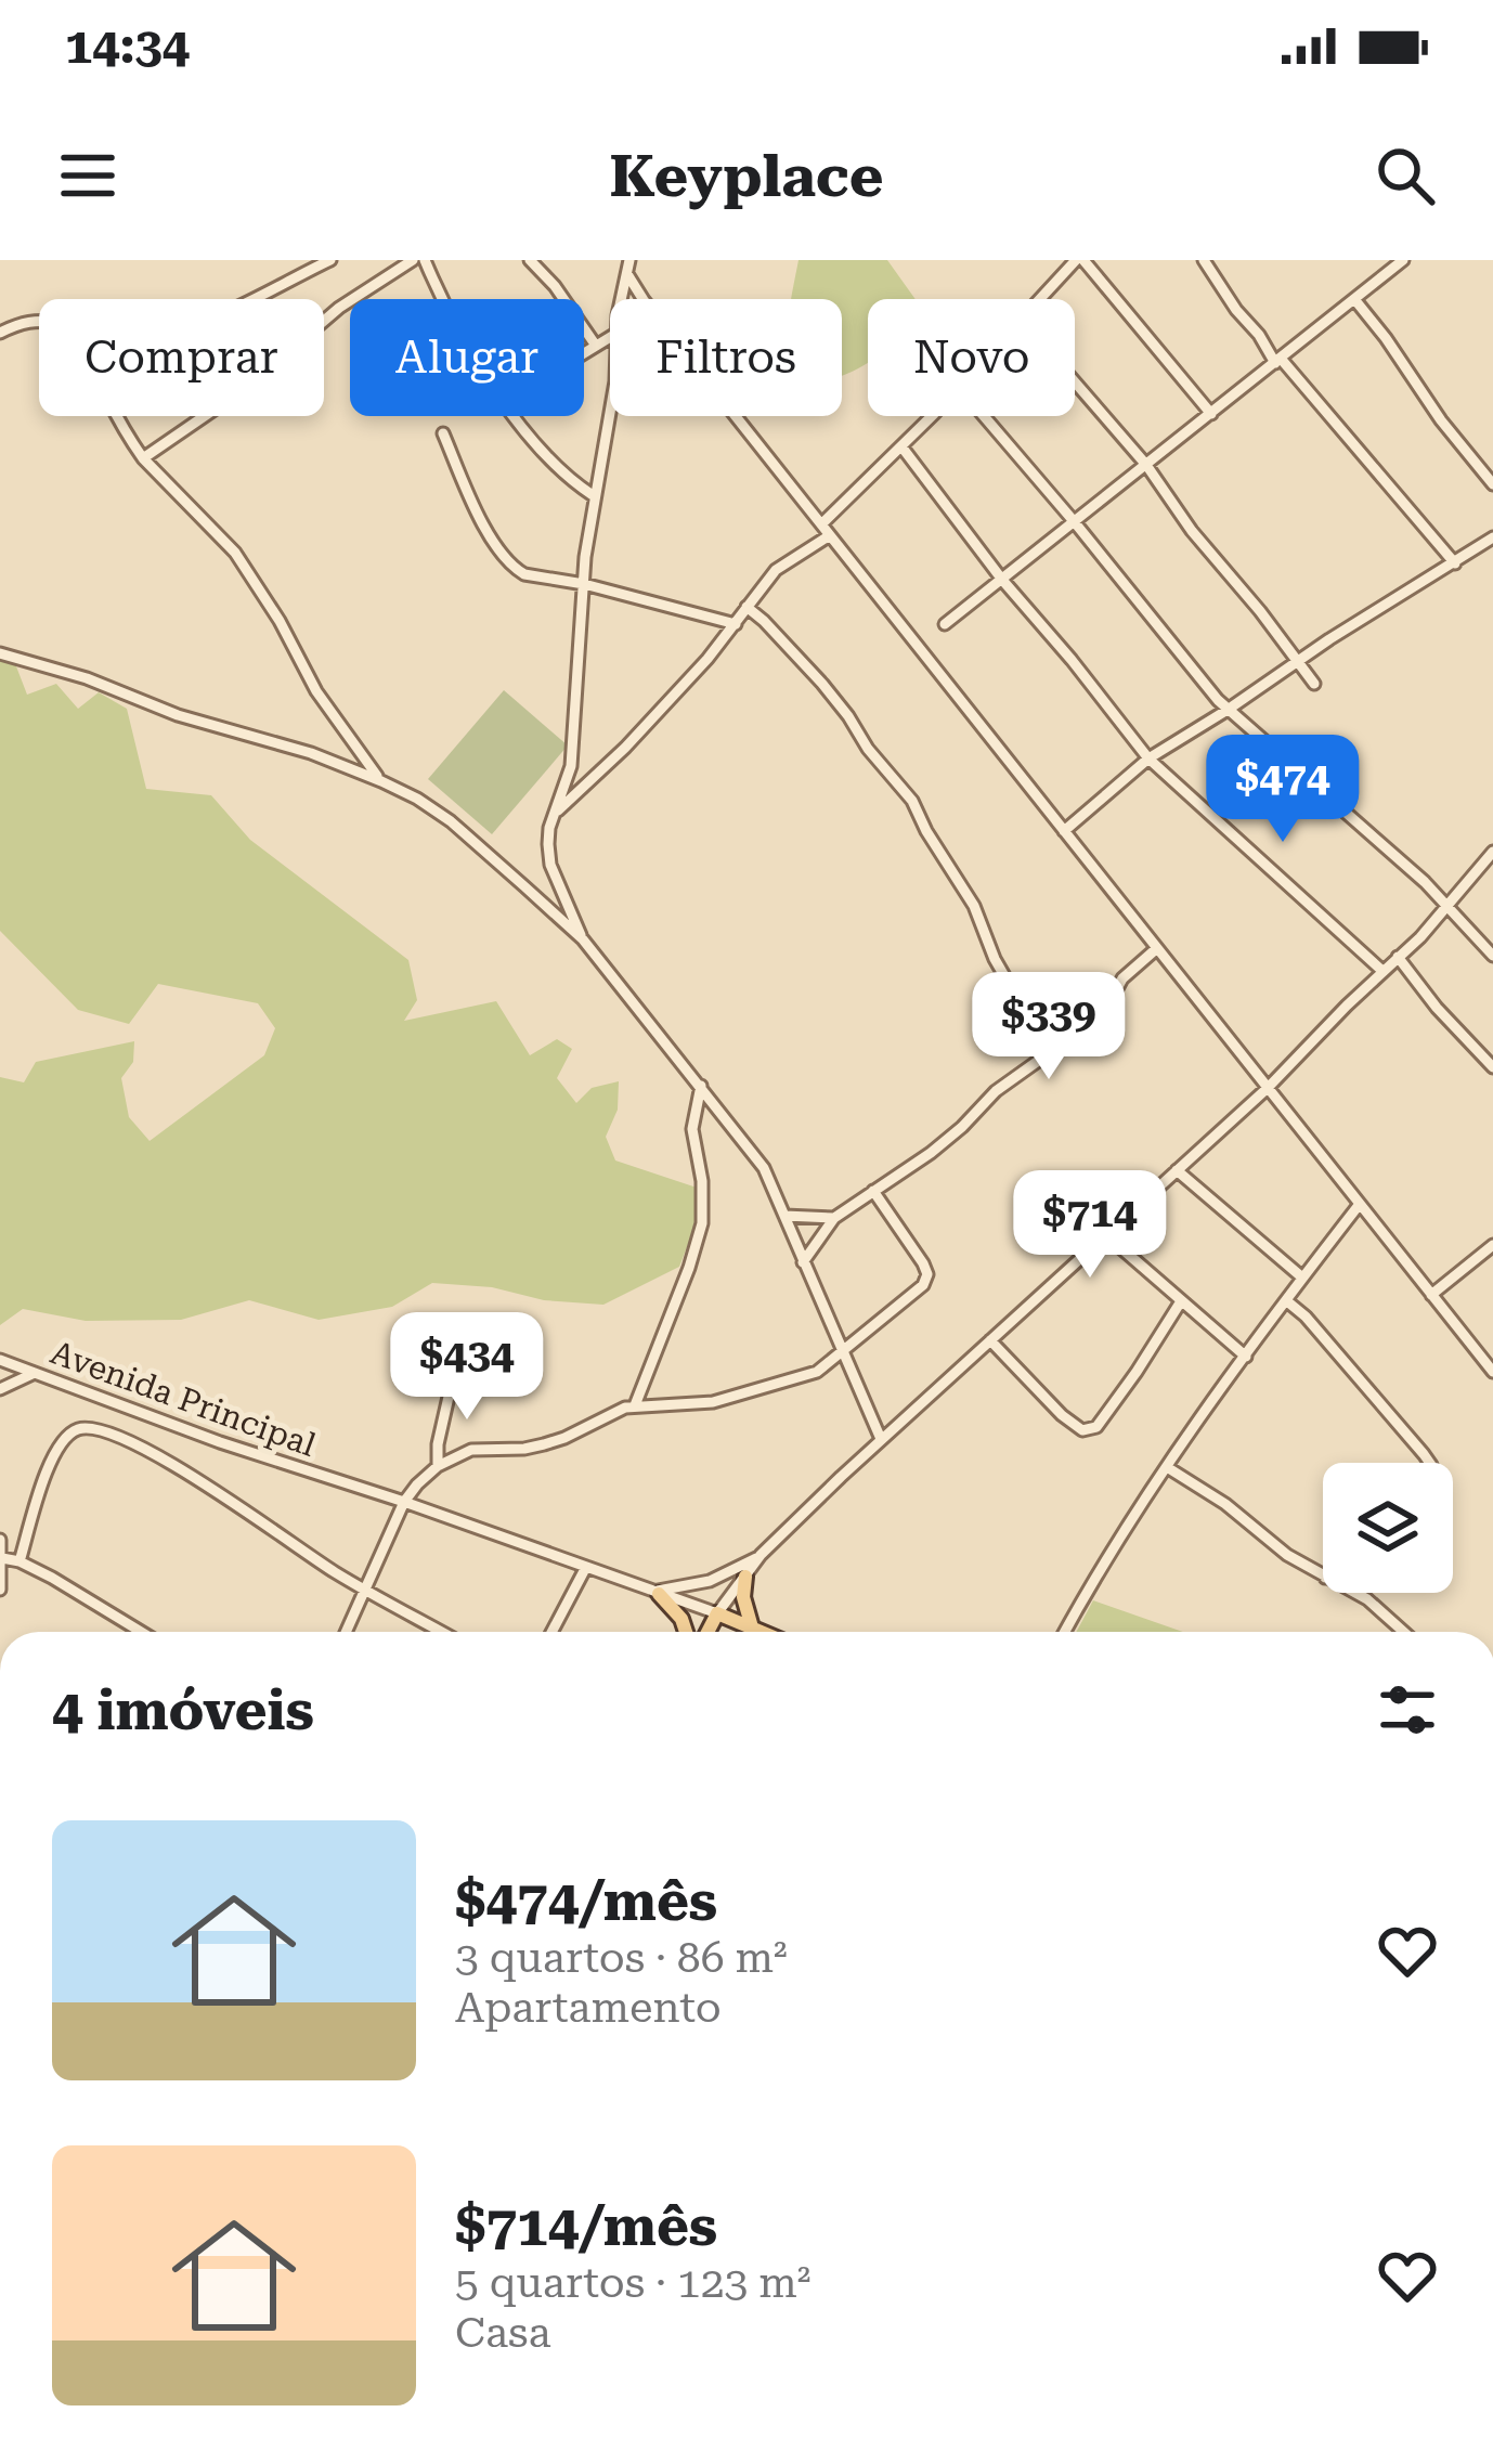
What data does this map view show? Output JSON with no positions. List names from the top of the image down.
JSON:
{
  "streets": {
    "street": ["Avenida Principal"]
  },
  "page": {
    "status": "14:34",
    "header": "Keyplace",
    "chip": [
      "Comprar",
      "Alugar",
      "Filtros",
      "Novo"
    ],
    "price": [
      "$474",
      "$339",
      "$714",
      "$434"
    ],
    "heading": "4 imóveis",
    "list": [
      {
        "name": "$474/mês",
        "note": "3 quartos · 86 m² · Apartamento"
      },
      {
        "name": "$714/mês",
        "note": "5 quartos · 123 m² · Casa"
      }
    ]
  }
}
